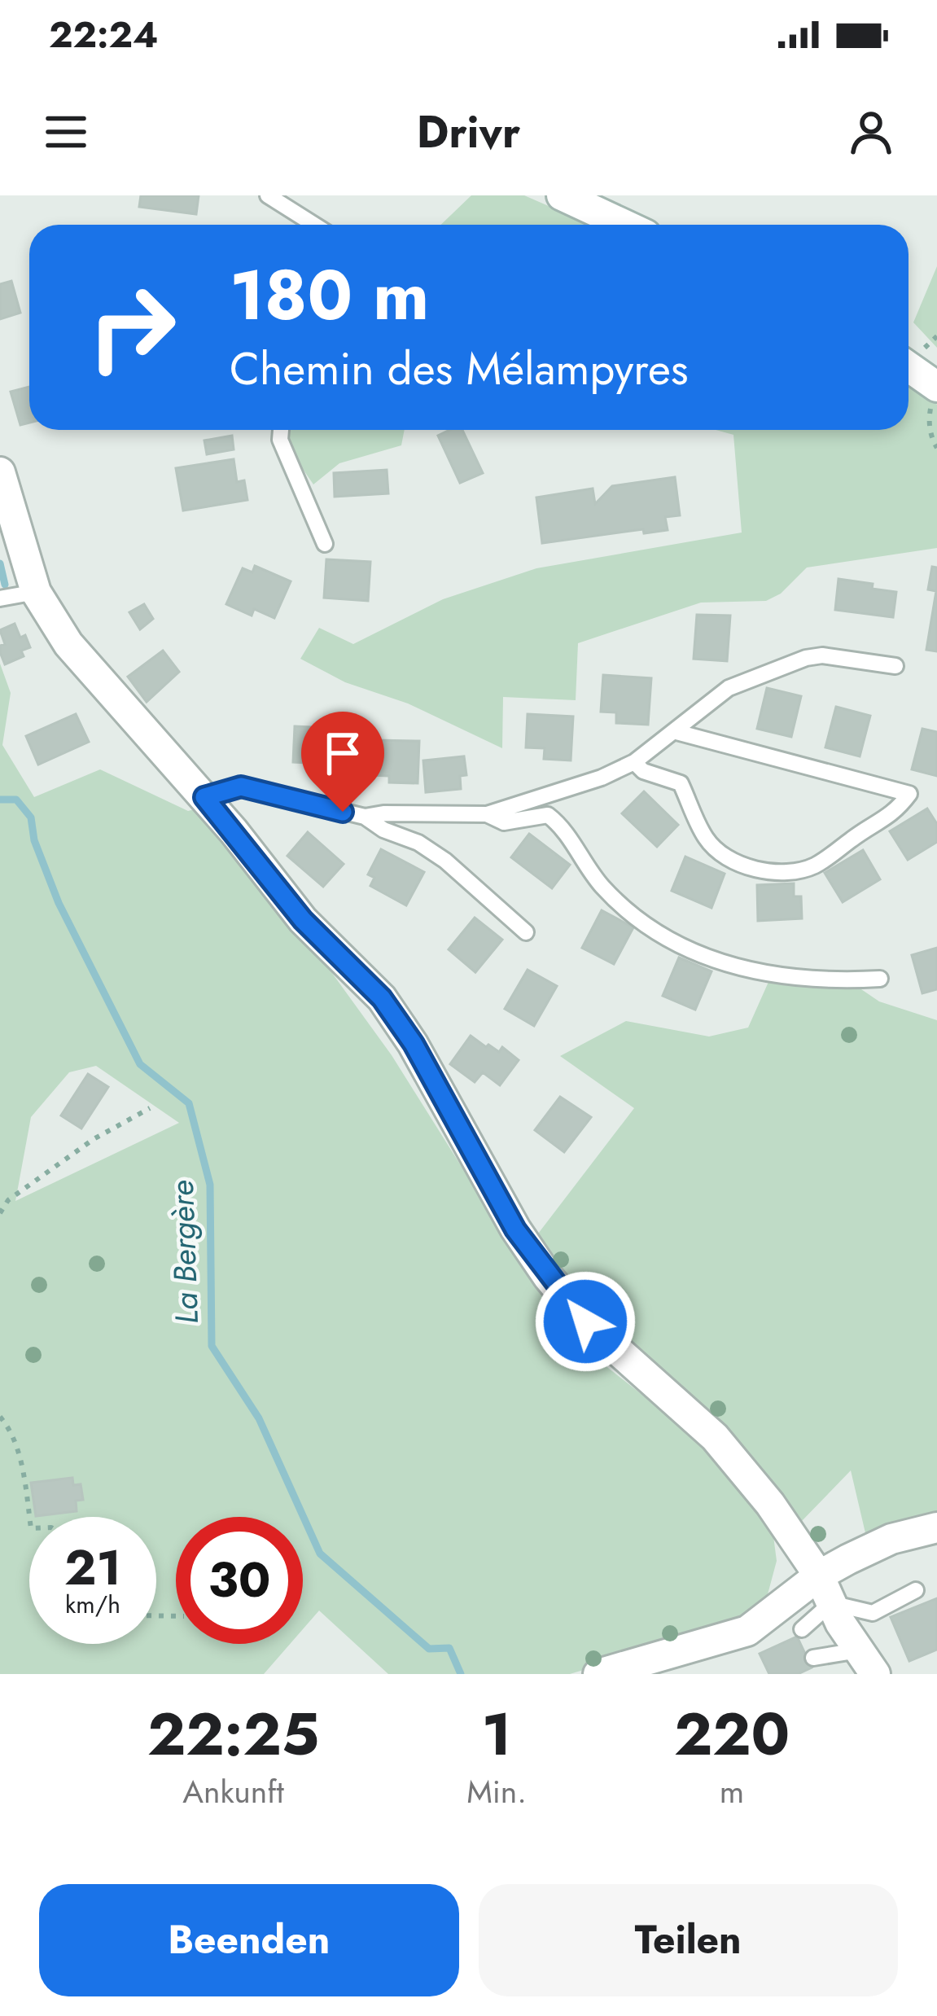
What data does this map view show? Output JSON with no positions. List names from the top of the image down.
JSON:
{
  "water": ["La Bergère"],
  "page": {
    "status": "22:24",
    "header": "Drivr",
    "turn": ["180 m", "Chemin des Mélampyres"],
    "speed": "21 km/h",
    "limit": "30",
    "eta": [
      "22:25",
      "Ankunft",
      "1",
      "Min.",
      "220",
      "m"
    ],
    "buttons": ["Beenden", "Teilen"]
  }
}
